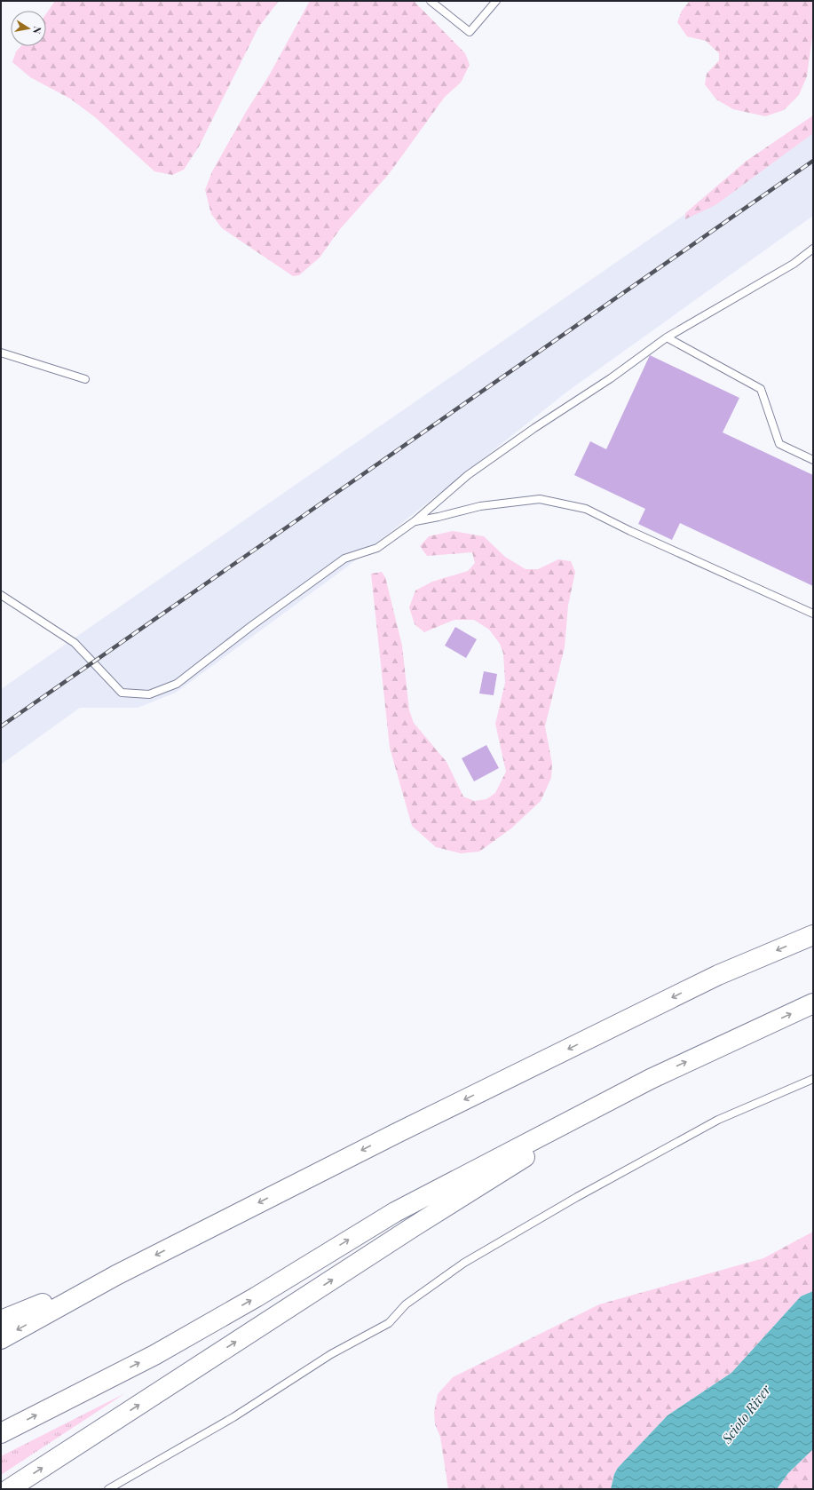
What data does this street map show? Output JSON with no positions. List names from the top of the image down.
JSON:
{
  "water": ["Scioto River"],
  "north": "right"
}
